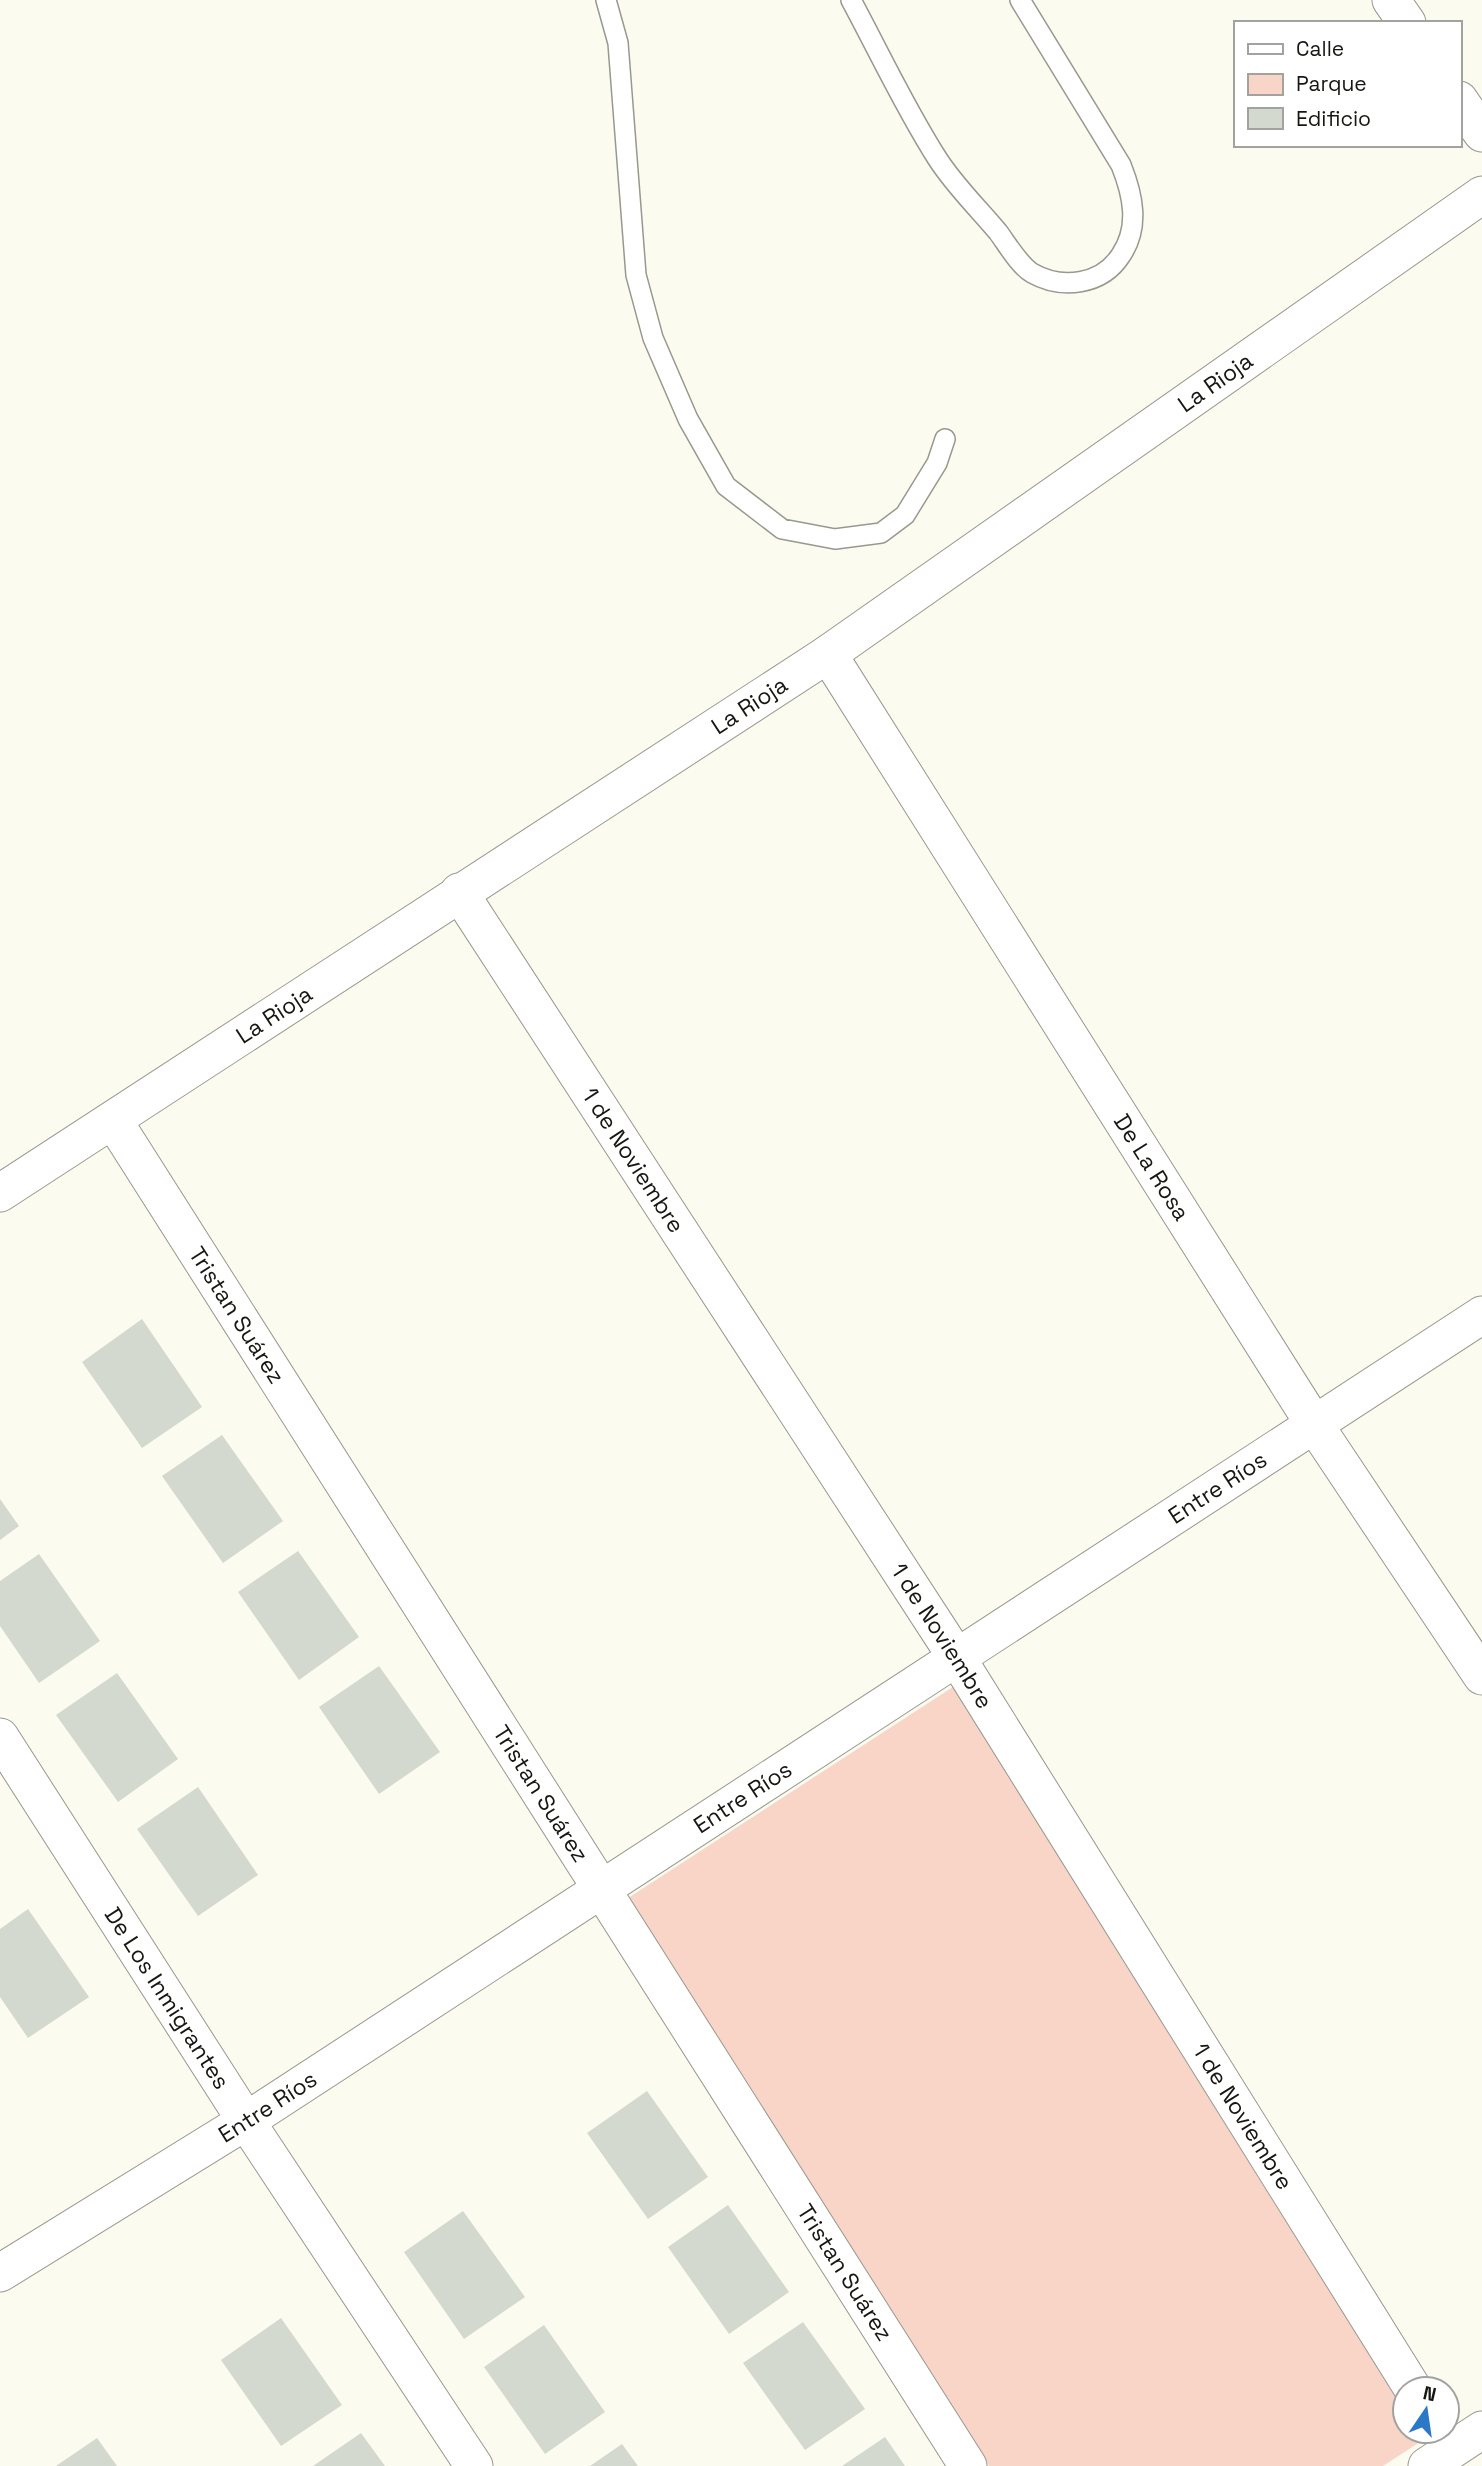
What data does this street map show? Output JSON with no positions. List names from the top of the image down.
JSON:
{
  "streets": {
    "street": [
      "La Rioja",
      "1 de Noviembre",
      "De La Rosa",
      "Tristan Suárez",
      "Entre Ríos",
      "De Los Inmigrantes"
    ]
  },
  "crossings": [
    ["La Rioja", "1 de Noviembre"],
    ["La Rioja", "De La Rosa"],
    ["La Rioja", "Tristan Suárez"],
    ["1 de Noviembre", "Entre Ríos"],
    ["De La Rosa", "Entre Ríos"],
    ["Tristan Suárez", "Entre Ríos"],
    ["Entre Ríos", "De Los Inmigrantes"]
  ],
  "legend": ["Calle", "Parque", "Edificio"],
  "north": "top"
}
